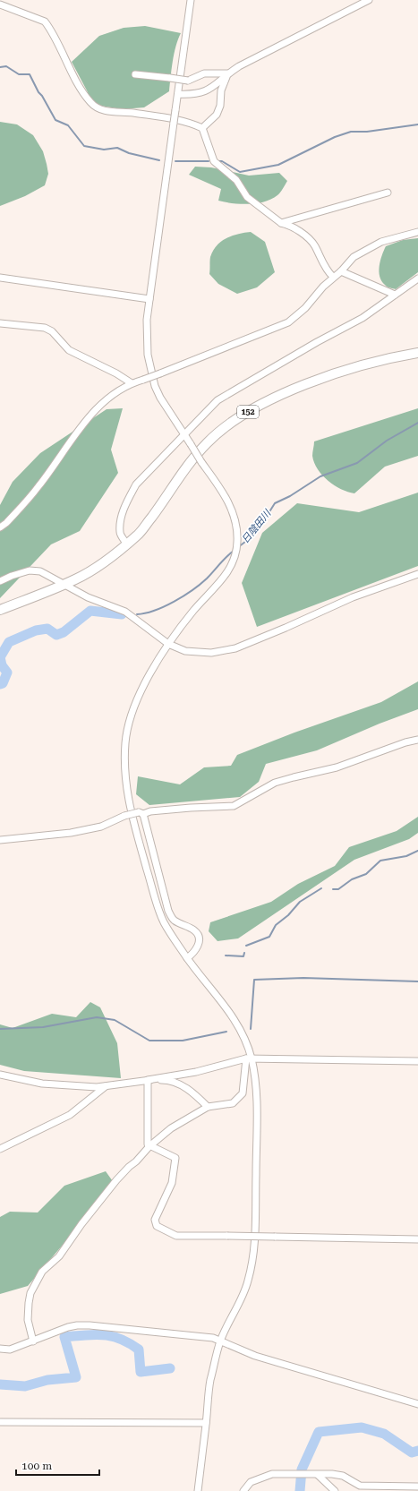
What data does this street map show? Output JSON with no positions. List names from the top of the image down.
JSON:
{
  "streets": {
    "highway": ["152"]
  },
  "water": ["日陰田川"],
  "scale_bar": "100 m"
}
